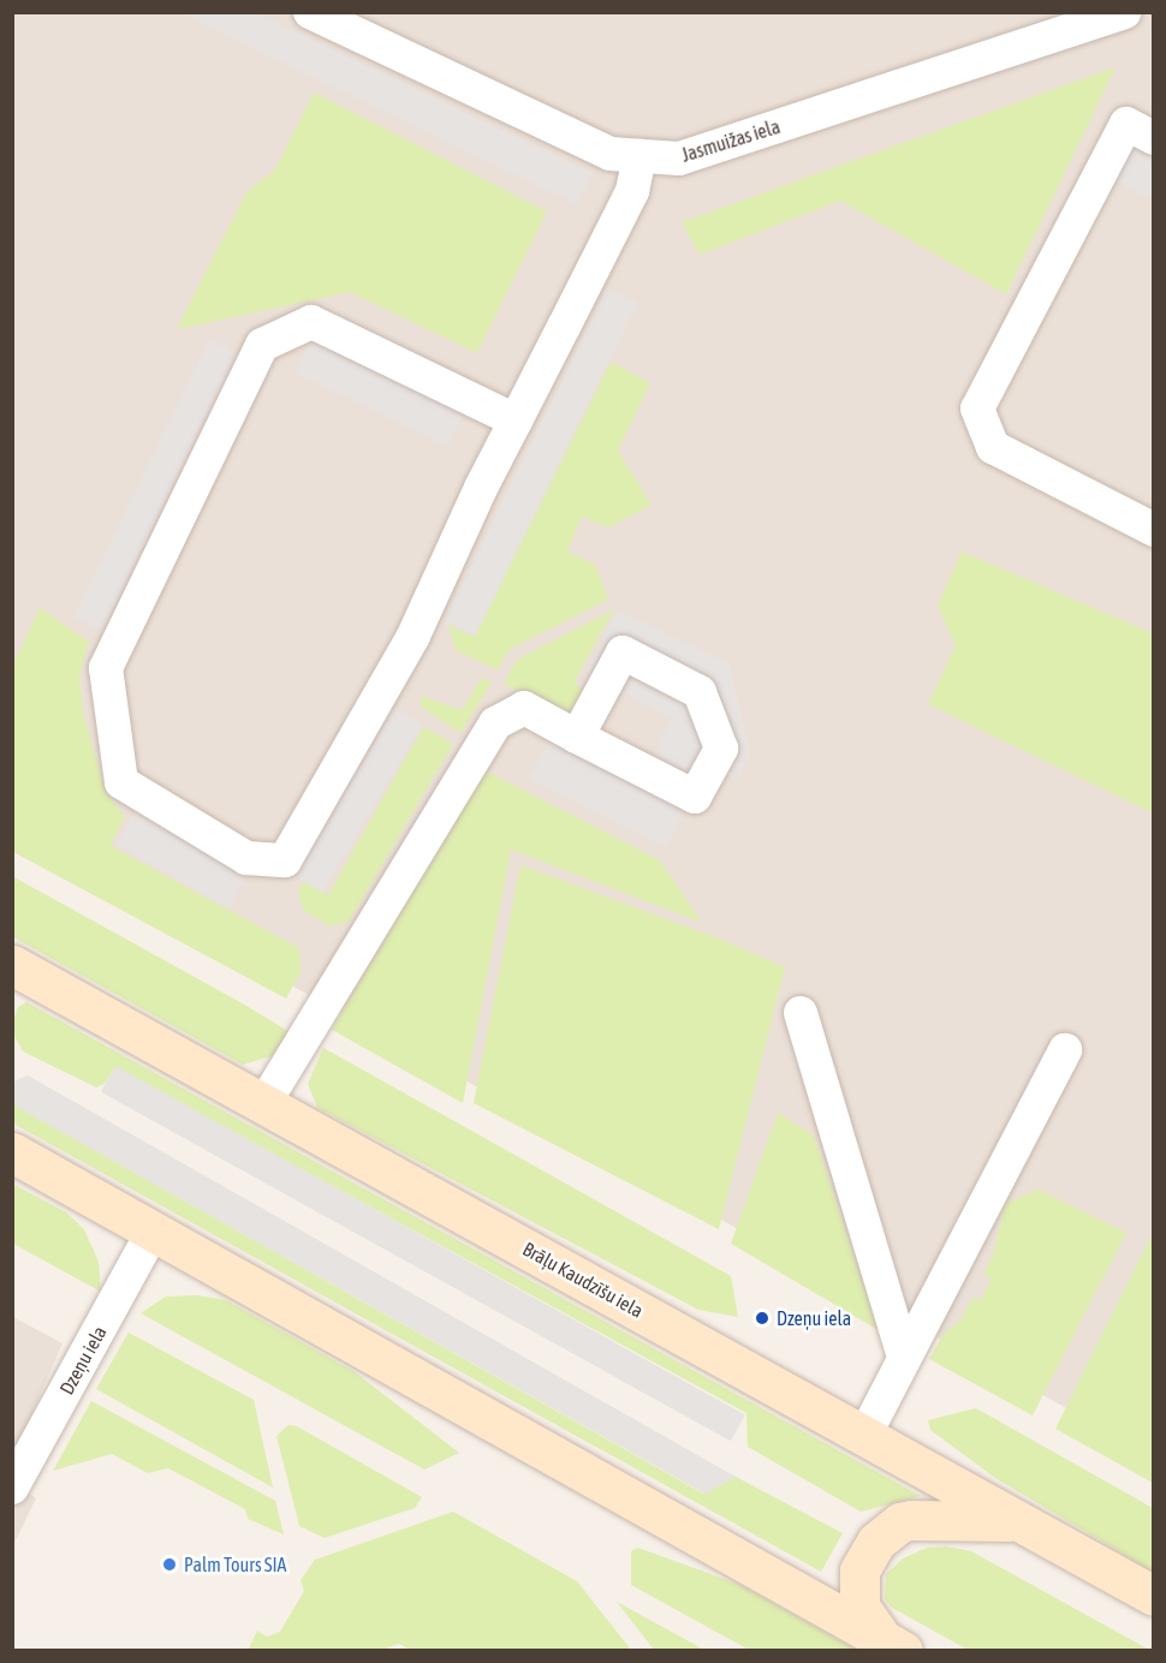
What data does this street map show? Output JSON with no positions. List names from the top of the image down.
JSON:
{
  "streets": {
    "street": ["Jasmuižas iela", "Brāļu Kaudzīšu iela", "Dzeņu iela"]
  },
  "places": ["Dzeņu iela", "Palm Tours SIA"]
}
